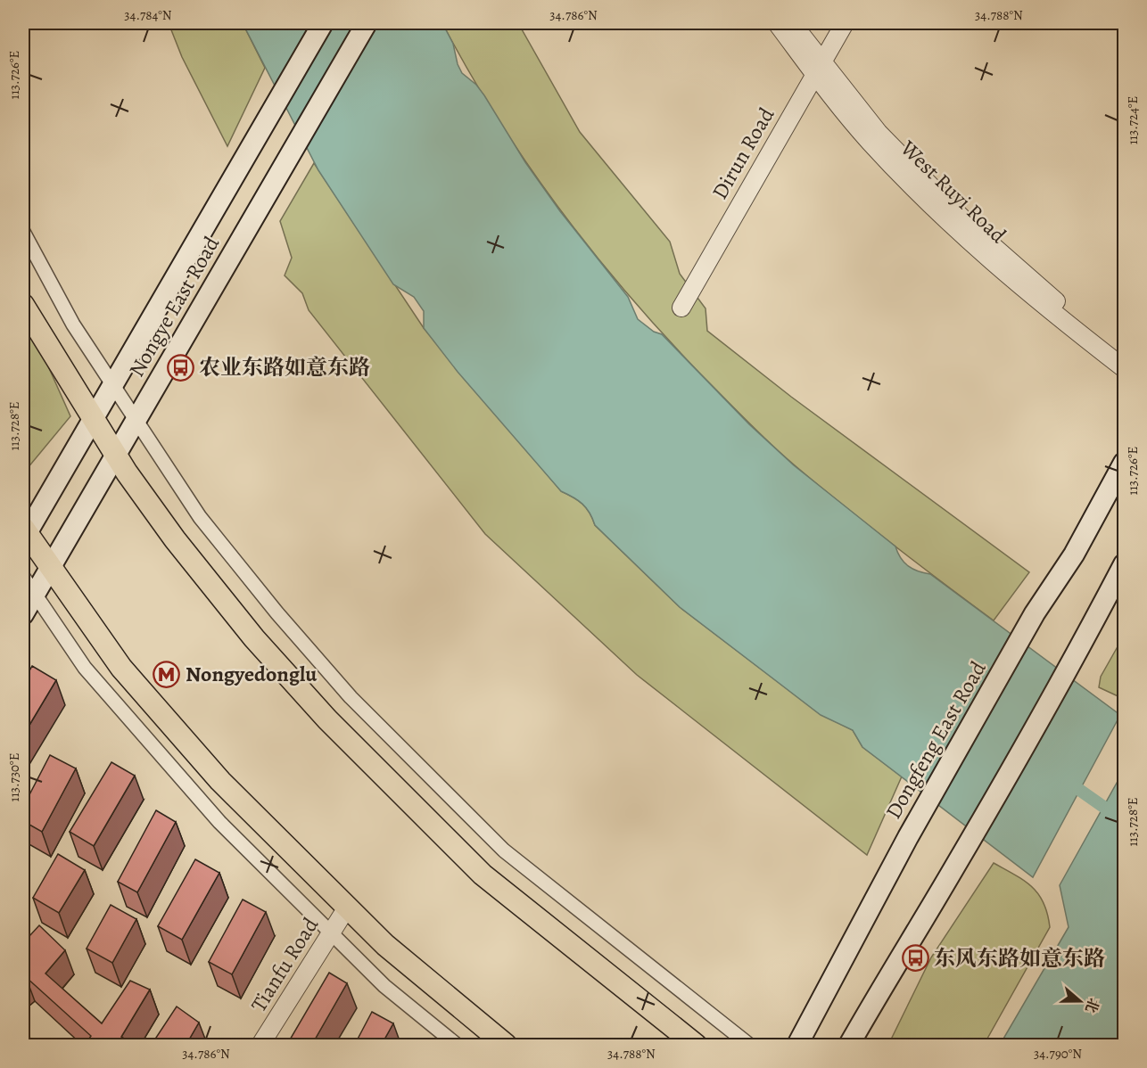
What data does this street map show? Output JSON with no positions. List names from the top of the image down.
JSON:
{
  "streets": {
    "main road": ["Nongye East Road", "Dongfeng East Road"],
    "street": ["Dirun Road", "West Ruyi Road", "Tianfu Road"]
  },
  "crossings": [
    ["Dirun Road", "West Ruyi Road"]
  ],
  "places": {
    "bus stop": ["农业东路如意东路", "东风东路如意东路"],
    "metro station": ["Nongyedonglu"]
  },
  "north": "right",
  "coordinates": [
    "34.784°N",
    "34.786°N",
    "34.788°N",
    "113.726°E",
    "113.724°E",
    "113.728°E",
    "113.730°E",
    "34.790°N"
  ]
}
